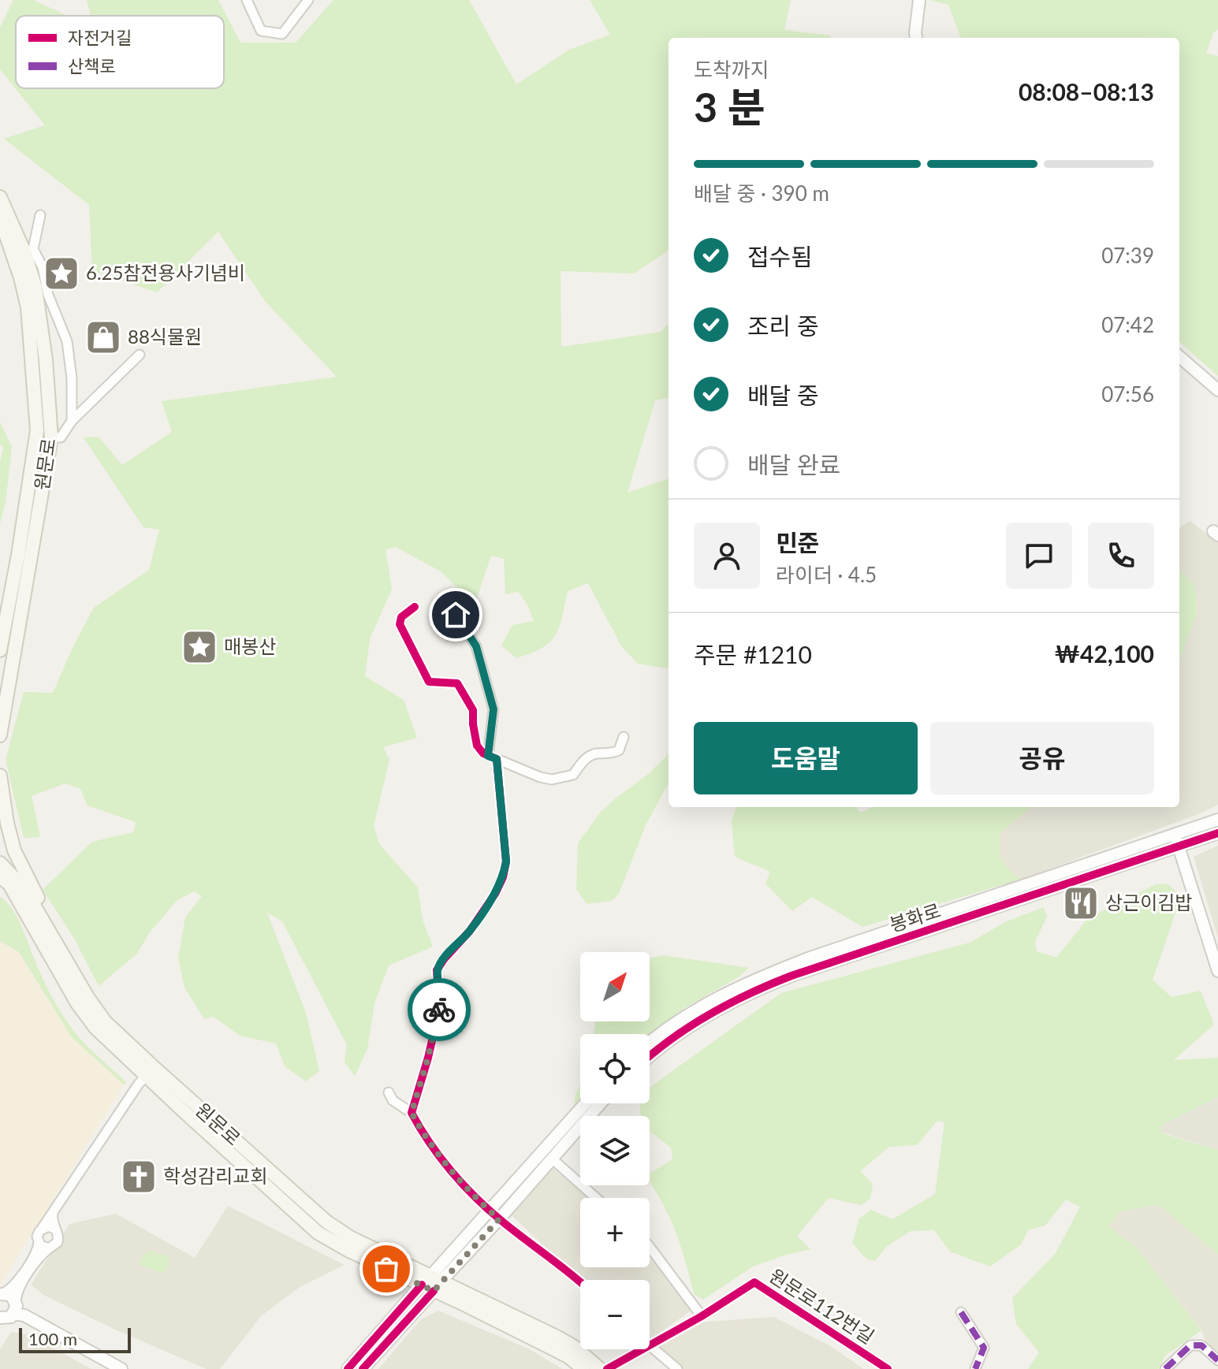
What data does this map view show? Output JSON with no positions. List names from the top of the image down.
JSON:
{
  "streets": {
    "main road": ["원문로"],
    "street": ["봉화로", "원문로112번길"]
  },
  "places": {
    "place": ["6.25참전용사기념비", "매봉산"],
    "shop": ["88식물원"],
    "restaurant": ["상근이김밥"],
    "church": ["학성감리교회"]
  },
  "legend": ["자전거길", "산책로"],
  "scale_bar": "100 m",
  "north": "top right",
  "page": {
    "heading": ["3 분", "도착까지", "08:08–08:13"],
    "panel": [
      "민준",
      "라이더 · 4.5",
      "주문 #1210",
      "₩42,100"
    ],
    "bar": "배달 중 · 390 m",
    "list": [
      ["접수됨", "07:39"],
      ["조리 중", "07:42"],
      ["배달 중", "07:56"],
      "배달 완료"
    ],
    "buttons": ["도움말", "공유"],
    "map_buttons": ["+", "−"],
    "scale": "100 m"
  }
}
